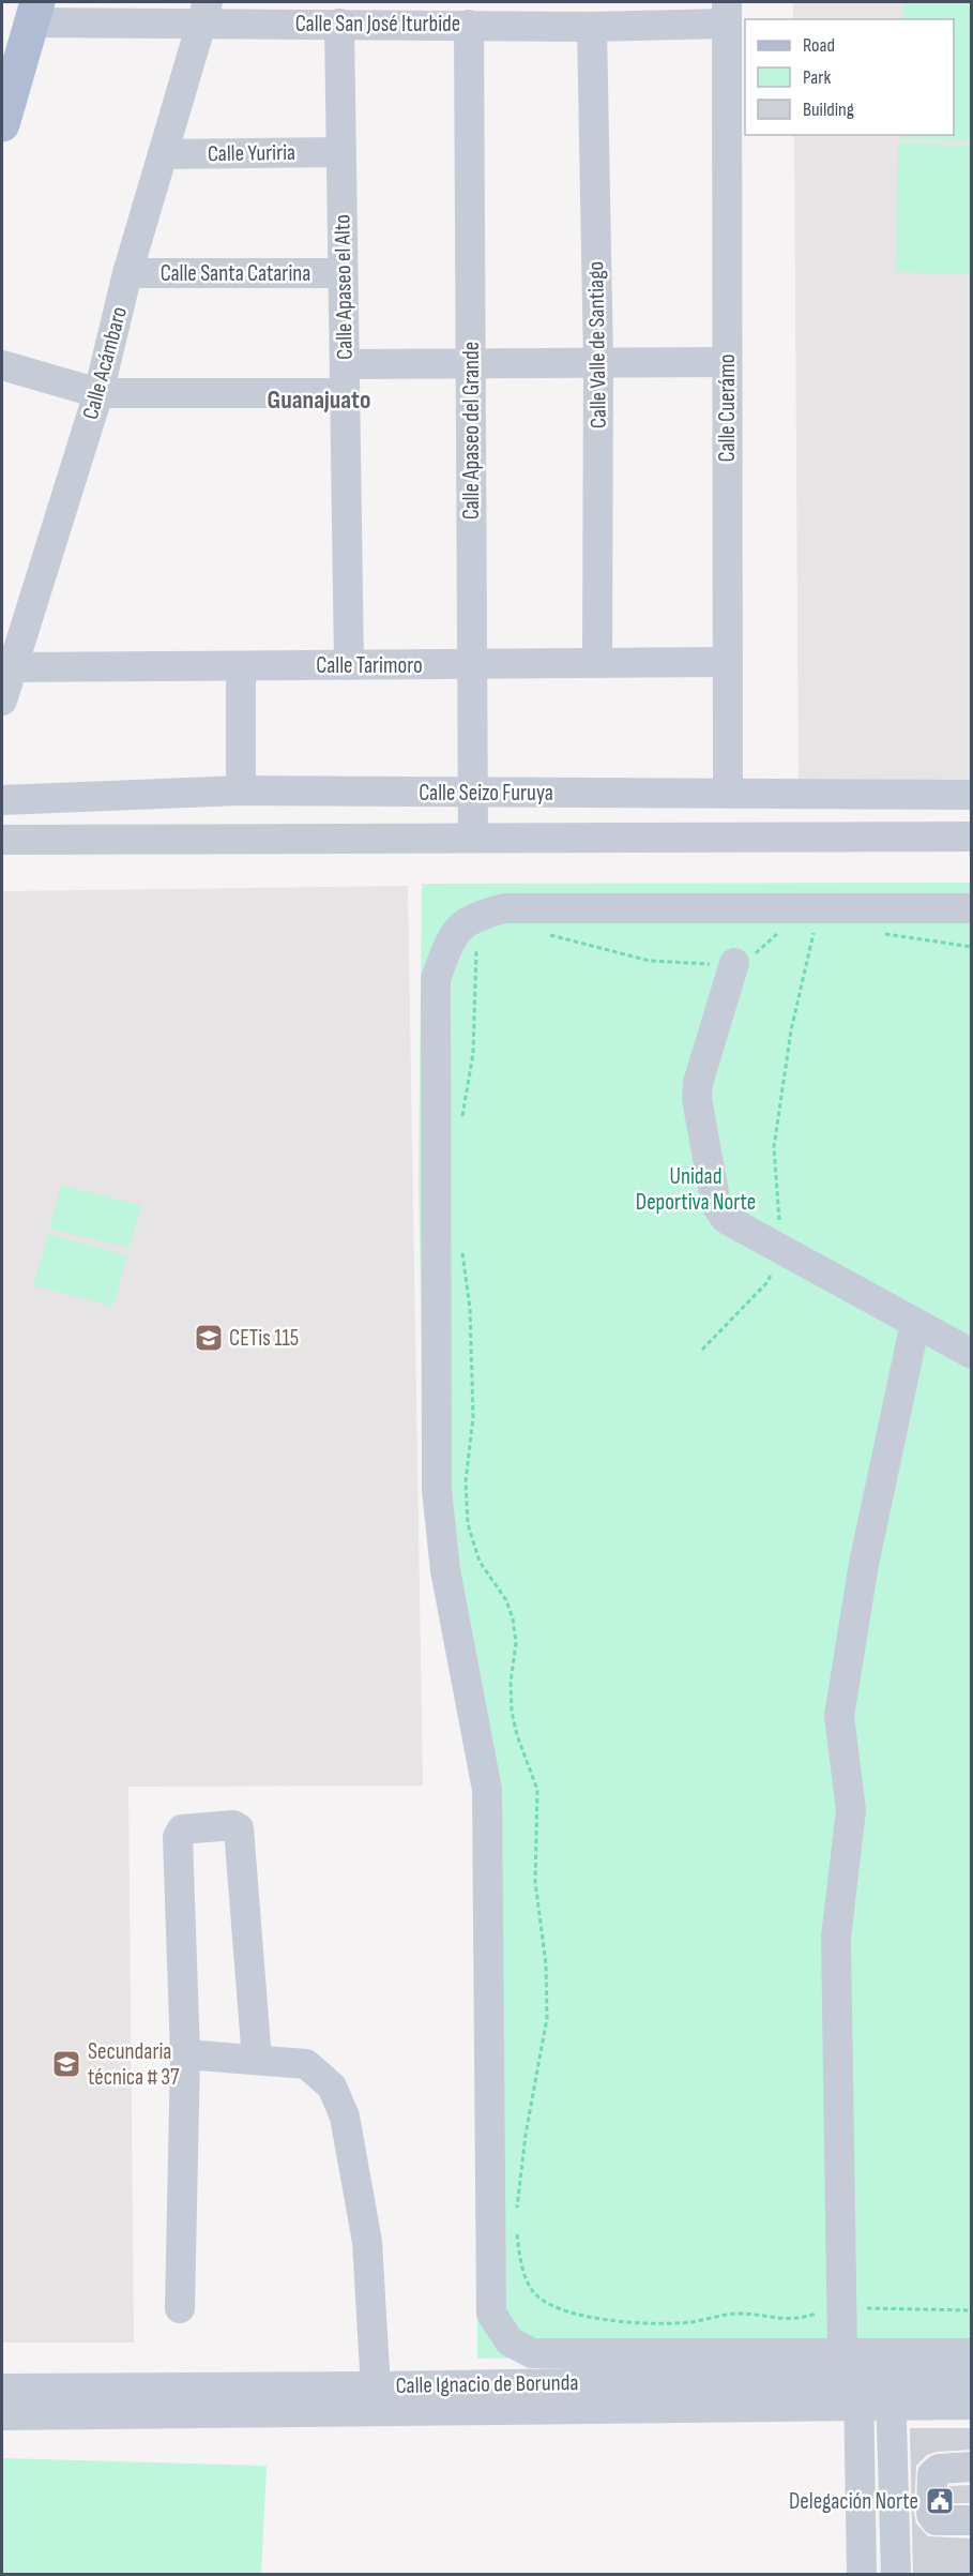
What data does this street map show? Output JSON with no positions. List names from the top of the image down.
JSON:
{
  "streets": {
    "street": [
      "Calle San José Iturbide",
      "Calle Yuriria",
      "Calle Santa Catarina",
      "Calle Apaseo el Alto",
      "Calle Valle de Santiago",
      "Calle Acámbaro",
      "Calle Cuerámo",
      "Calle Apaseo del Grande",
      "Calle Tarimoro",
      "Calle Seizo Furuya",
      "Calle Ignacio de Borunda"
    ]
  },
  "crossings": [
    ["Calle San José Iturbide", "Calle Apaseo el Alto"],
    ["Calle San José Iturbide", "Calle Valle de Santiago"],
    ["Calle San José Iturbide", "Calle Acámbaro"],
    ["Calle San José Iturbide", "Calle Cuerámo"],
    ["Calle San José Iturbide", "Calle Apaseo del Grande"],
    ["Calle Yuriria", "Calle Apaseo el Alto"],
    ["Calle Yuriria", "Calle Acámbaro"],
    ["Calle Santa Catarina", "Calle Apaseo el Alto"],
    ["Calle Santa Catarina", "Calle Acámbaro"],
    ["Calle Apaseo el Alto", "Calle Tarimoro"],
    ["Calle Valle de Santiago", "Calle Tarimoro"],
    ["Calle Acámbaro", "Calle Tarimoro"],
    ["Calle Cuerámo", "Calle Tarimoro"],
    ["Calle Cuerámo", "Calle Seizo Furuya"],
    ["Calle Apaseo del Grande", "Calle Tarimoro"],
    ["Calle Apaseo del Grande", "Calle Seizo Furuya"]
  ],
  "districts": ["Guanajuato"],
  "parks": ["Unidad Deportiva Norte"],
  "places": {
    "school or university": ["CETis 115", "Secundaria técnica # 37"],
    "public building": ["Delegación Norte"]
  },
  "legend": ["Road", "Park", "Building"]
}
